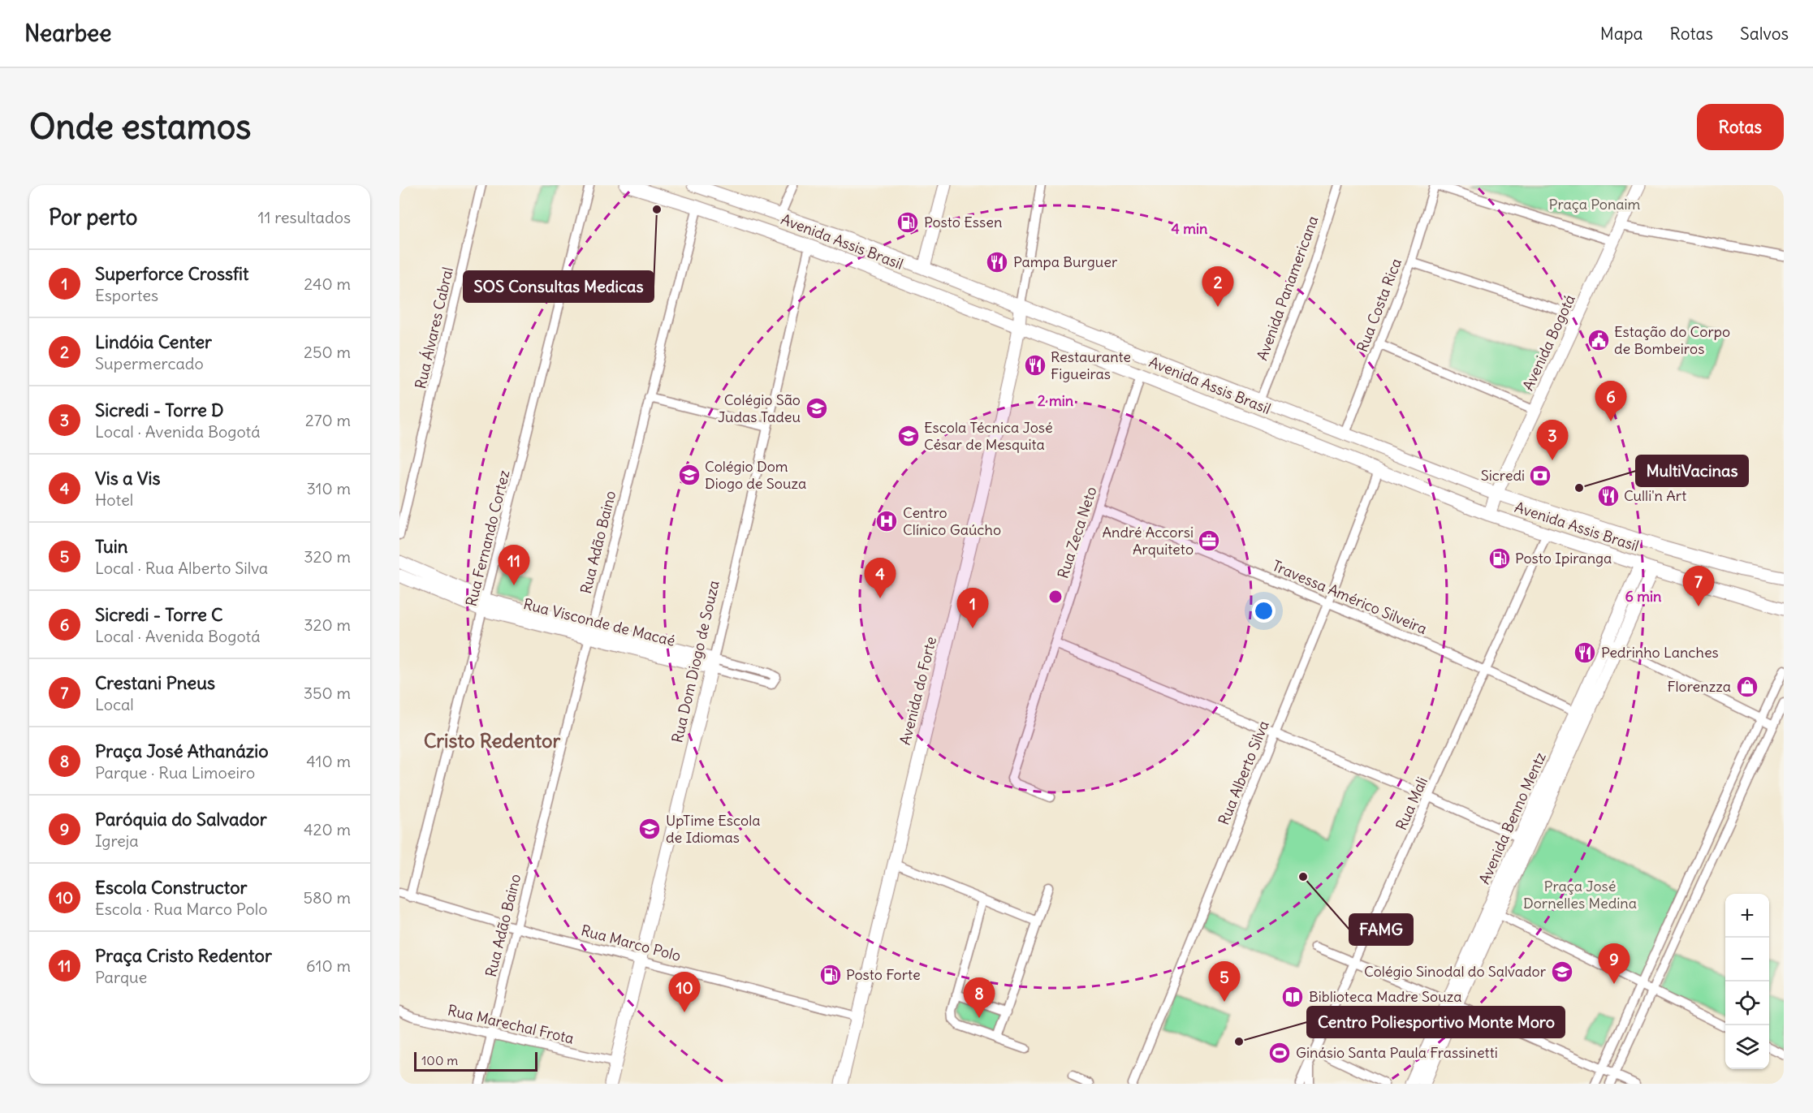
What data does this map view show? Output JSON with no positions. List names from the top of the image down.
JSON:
{
  "streets": {
    "main road": [
      "Avenida Assis Brasil",
      "Avenida Bogotá",
      "Rua Visconde de Macaé",
      "Rua Dom Diogo de Souza",
      "Avenida do Forte",
      "Avenida Benno Mentz"
    ],
    "street": [
      "Avenida Panamericana",
      "Rua Costa Rica",
      "Rua Álvares Cabral",
      "Rua Zeca Neto",
      "Rua Fernando Cortez",
      "Rua Adão Baino",
      "Travessa Américo Silveira",
      "Rua Alberto Silva",
      "Rua Mali",
      "Rua Marco Polo",
      "Rua Marechal Frota"
    ]
  },
  "crossings": [
    ["Avenida Assis Brasil", "Avenida Panamericana"],
    ["Avenida Assis Brasil", "Rua Costa Rica"],
    ["Avenida Assis Brasil", "Avenida Bogotá"],
    ["Avenida Assis Brasil", "Rua Zeca Neto"],
    ["Avenida Assis Brasil", "Rua Adão Baino"],
    ["Avenida Assis Brasil", "Rua Dom Diogo de Souza"],
    ["Avenida Assis Brasil", "Avenida do Forte"],
    ["Avenida Assis Brasil", "Rua Alberto Silva"],
    ["Avenida Assis Brasil", "Rua Mali"],
    ["Avenida Assis Brasil", "Avenida Benno Mentz"],
    ["Rua Zeca Neto", "Travessa Américo Silveira"],
    ["Rua Fernando Cortez", "Rua Visconde de Macaé"],
    ["Rua Fernando Cortez", "Rua Marco Polo"],
    ["Rua Adão Baino", "Rua Visconde de Macaé"],
    ["Rua Adão Baino", "Rua Marco Polo"],
    ["Rua Adão Baino", "Rua Marechal Frota"],
    ["Travessa Américo Silveira", "Rua Alberto Silva"],
    ["Travessa Américo Silveira", "Rua Mali"],
    ["Travessa Américo Silveira", "Avenida Benno Mentz"],
    ["Rua Visconde de Macaé", "Rua Dom Diogo de Souza"],
    ["Rua Dom Diogo de Souza", "Rua Marco Polo"],
    ["Rua Dom Diogo de Souza", "Rua Marechal Frota"],
    ["Avenida do Forte", "Rua Marco Polo"]
  ],
  "districts": ["Cristo Redentor"],
  "parks": ["Praça Ponaim", "Praça José Dornelles Medina"],
  "places": {
    "other": [
      "SOS Consultas Medicas",
      "MultiVacinas",
      "FAMG",
      "Centro Poliesportivo Monte Moro"
    ],
    "fuel station": ["Posto Essen", "Posto Ipiranga", "Posto Forte"],
    "restaurant": [
      "Pampa Burguer",
      "Restaurante Figueiras",
      "Culli'n Art",
      "Pedrinho Lanches"
    ],
    "public building": ["Estação do Corpo de Bombeiros"],
    "school or university": [
      "Colégio São Judas Tadeu",
      "Escola Técnica José César de Mesquita",
      "Colégio Dom Diogo de Souza",
      "UpTime Escola de Idiomas",
      "Colégio Sinodal do Salvador"
    ],
    "bank": ["Sicredi"],
    "hospital": ["Centro Clínico Gaúcho"],
    "office": ["André Accorsi Arquiteto"],
    "shop": ["Florenzza"],
    "library": ["Biblioteca Madre Souza"],
    "sports": ["Ginásio Santa Paula Frassinetti"]
  },
  "scale_bar": "100 m",
  "page": {
    "header": "Nearbee",
    "nav": ["Mapa", "Rotas", "Salvos"],
    "buttons": "Rotas",
    "title": "Onde estamos",
    "heading": ["Por perto", "11 resultados"],
    "list": [
      {
        "mark": "1",
        "name": "Superforce Crossfit",
        "note": "Esportes",
        "value": "240 m"
      },
      {
        "mark": "2",
        "name": "Lindóia Center",
        "note": "Supermercado",
        "value": "250 m"
      },
      {
        "mark": "3",
        "name": "Sicredi - Torre D",
        "note": "Local · Avenida Bogotá",
        "value": "270 m"
      },
      {
        "mark": "4",
        "name": "Vis a Vis",
        "note": "Hotel",
        "value": "310 m"
      },
      {
        "mark": "5",
        "name": "Tuin",
        "note": "Local · Rua Alberto Silva",
        "value": "320 m"
      },
      {
        "mark": "6",
        "name": "Sicredi - Torre C",
        "note": "Local · Avenida Bogotá",
        "value": "320 m"
      },
      {
        "mark": "7",
        "name": "Crestani Pneus",
        "note": "Local",
        "value": "350 m"
      },
      {
        "mark": "8",
        "name": "Praça José Athanázio",
        "note": "Parque · Rua Limoeiro",
        "value": "410 m"
      },
      {
        "mark": "9",
        "name": "Paróquia do Salvador",
        "note": "Igreja",
        "value": "420 m"
      },
      {
        "mark": "10",
        "name": "Escola Constructor",
        "note": "Escola · Rua Marco Polo",
        "value": "580 m"
      },
      {
        "mark": "11",
        "name": "Praça Cristo Redentor",
        "note": "Parque",
        "value": "610 m"
      }
    ],
    "pins": [
      "2",
      "6",
      "3",
      "11",
      "4",
      "7",
      "1",
      "9",
      "5",
      "10",
      "8"
    ],
    "map_buttons": ["+", "−"],
    "scale": "100 m"
  },
  "rings": ["4 min", "2 min", "6 min"]
}
